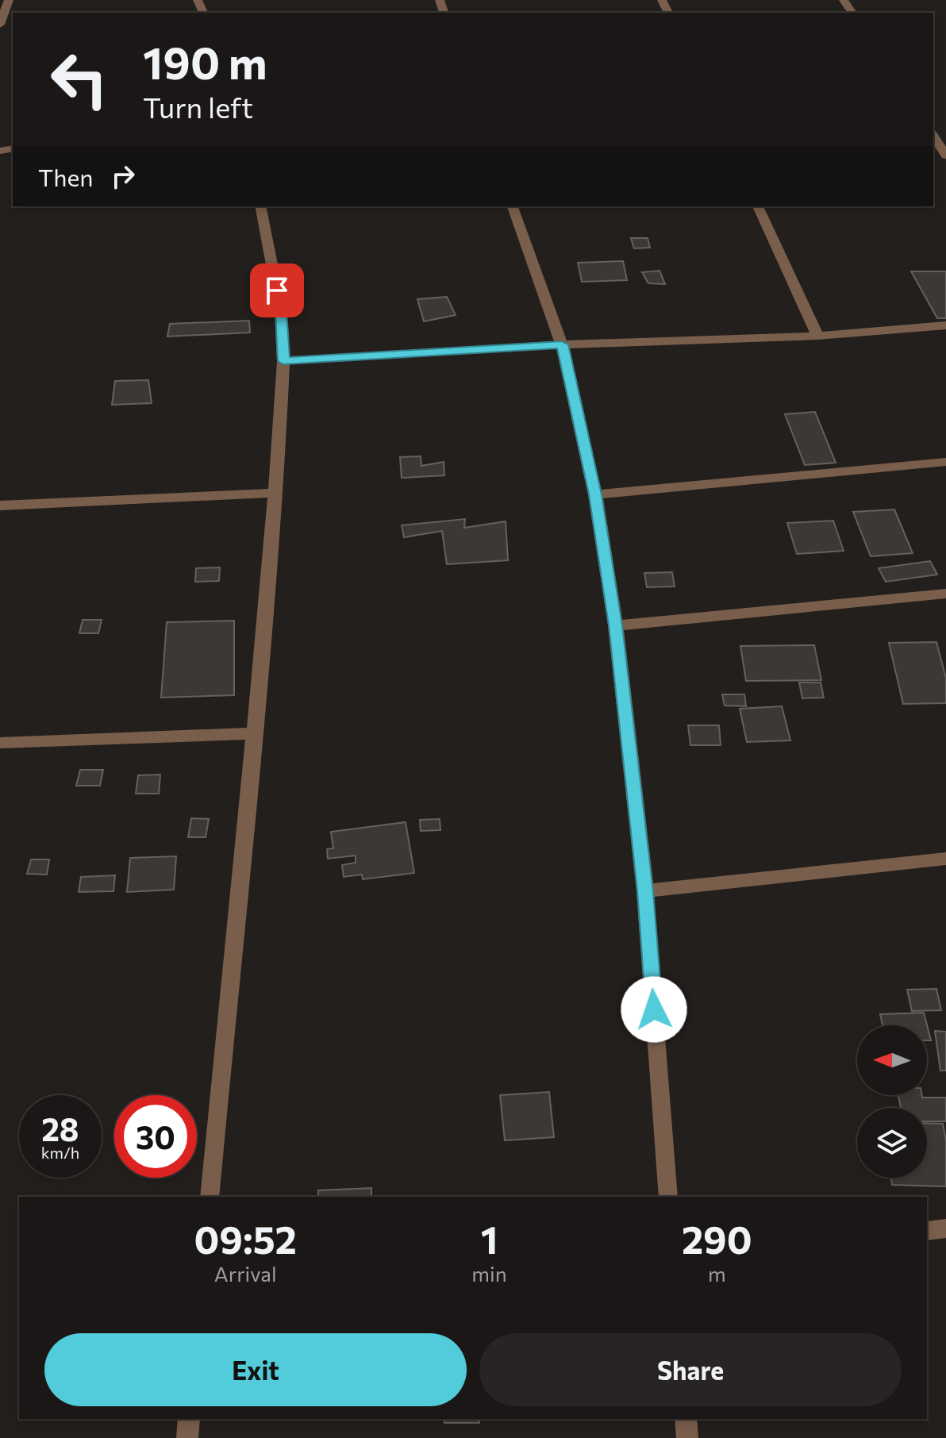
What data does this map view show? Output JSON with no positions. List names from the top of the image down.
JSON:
{
  "north": "left",
  "page": {
    "turn": ["190 m", "Turn left"],
    "then": "Then",
    "speed": "28 km/h",
    "limit": "30",
    "eta": [
      "09:52",
      "Arrival",
      "1",
      "min",
      "290",
      "m"
    ],
    "buttons": ["Exit", "Share"]
  }
}
